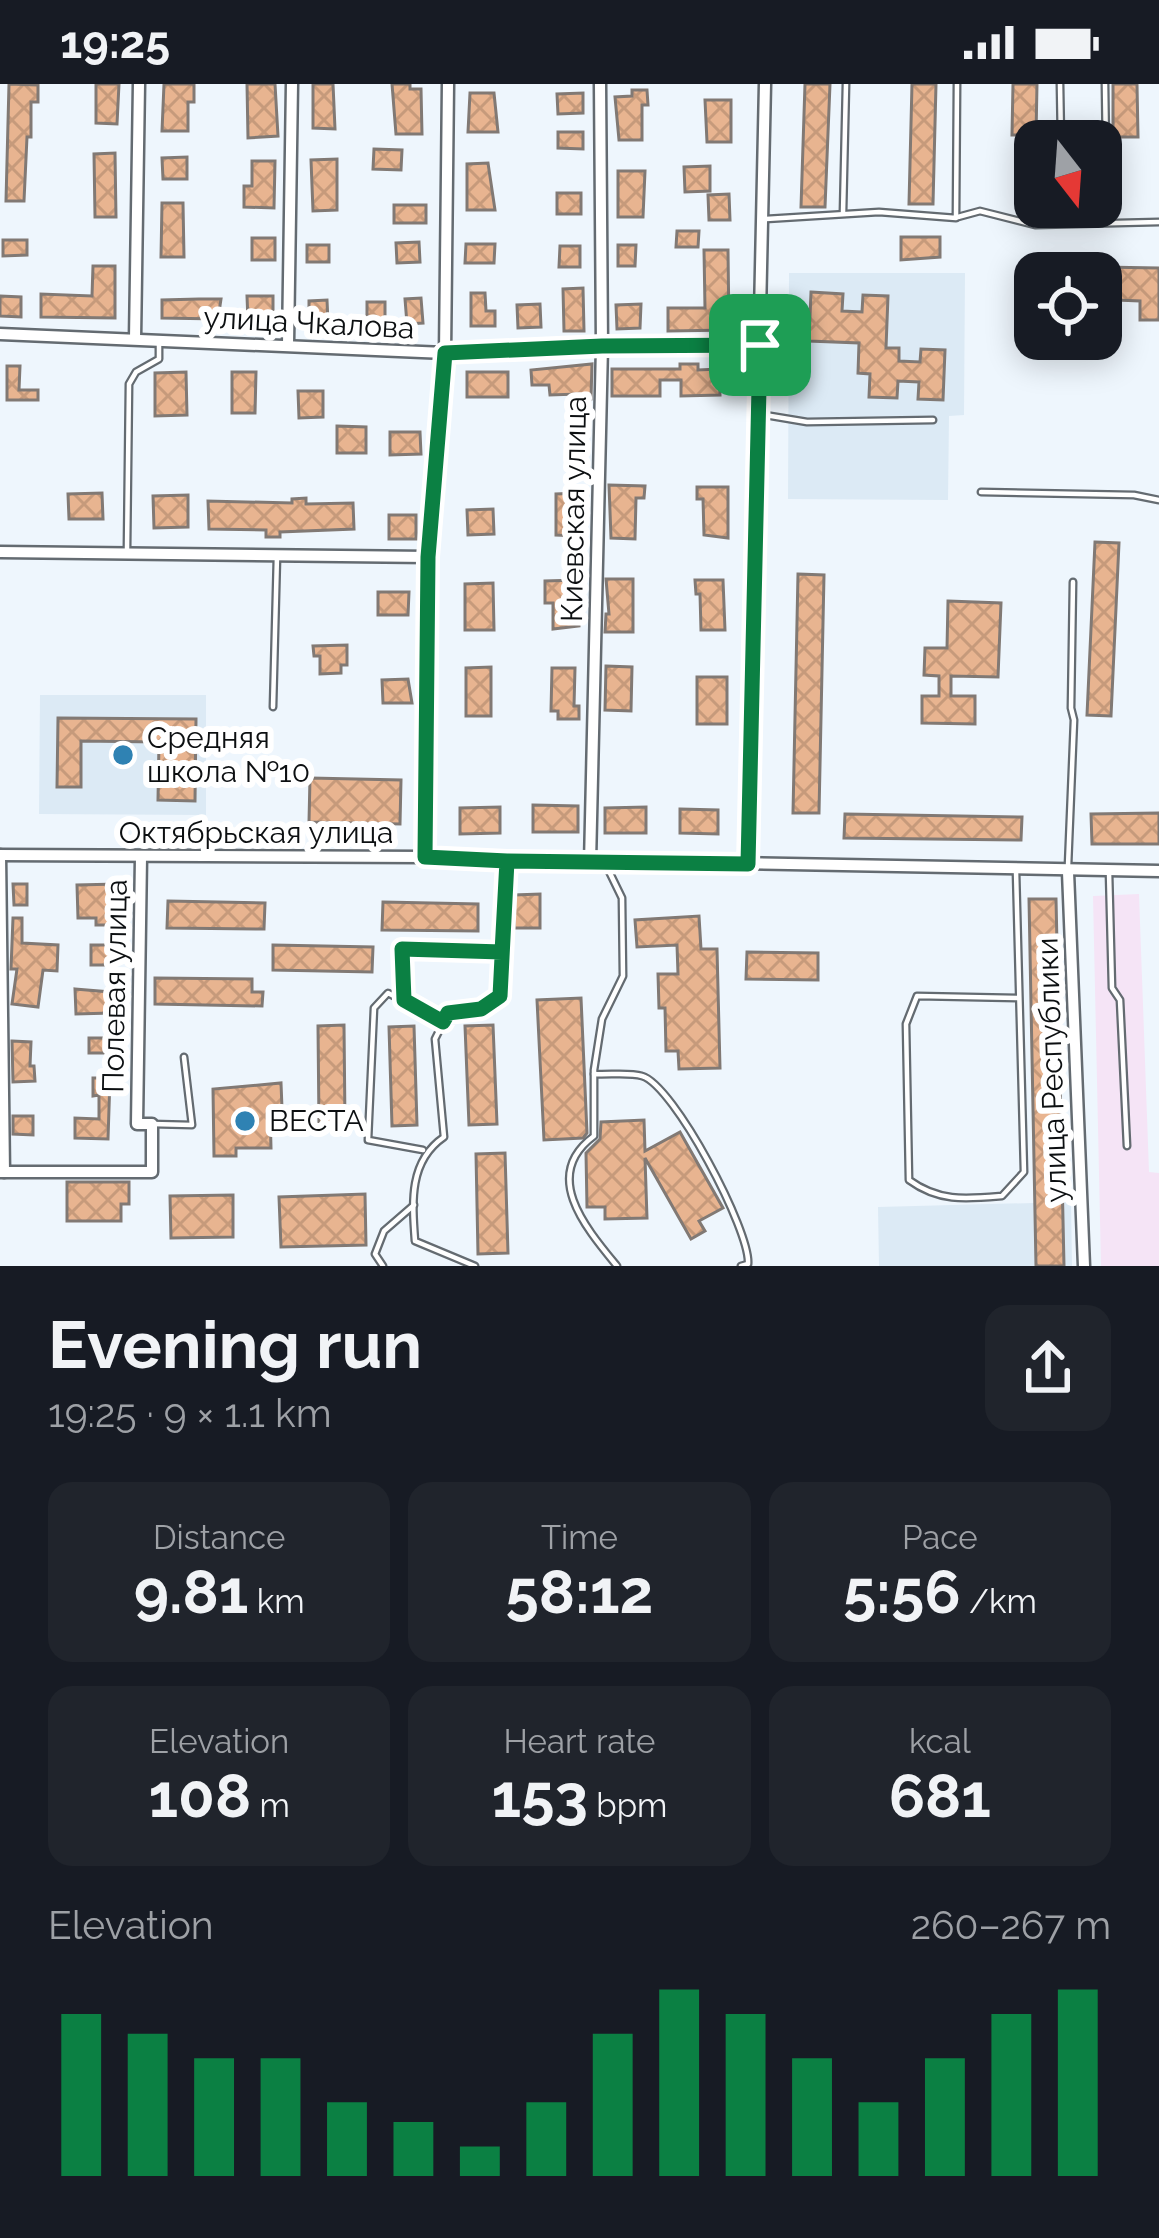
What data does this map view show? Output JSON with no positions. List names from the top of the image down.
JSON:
{
  "streets": {
    "street": [
      "улица Чкалова",
      "Киевская улица",
      "Октябрьская улица",
      "Полевая улица",
      "улица Республики"
    ]
  },
  "crossings": [
    ["улица Чкалова", "Киевская улица"],
    ["Киевская улица", "Октябрьская улица"],
    ["Октябрьская улица", "Полевая улица"],
    ["Октябрьская улица", "улица Республики"]
  ],
  "places": ["Средняя школа №10", "ВЕСТА"],
  "north": "bottom",
  "page": {
    "status": "19:25",
    "heading": ["Evening run", "19:25 · 9 × 1.1 km"],
    "stats": [
      ["Distance", "9.81 km"],
      ["Time", "58:12"],
      ["Pace", "5:56 /km"],
      ["Elevation", "108 m"],
      ["Heart rate", "153 bpm"],
      ["kcal", "681"]
    ],
    "chart": ["Elevation", "260–267 m"]
  }
}
